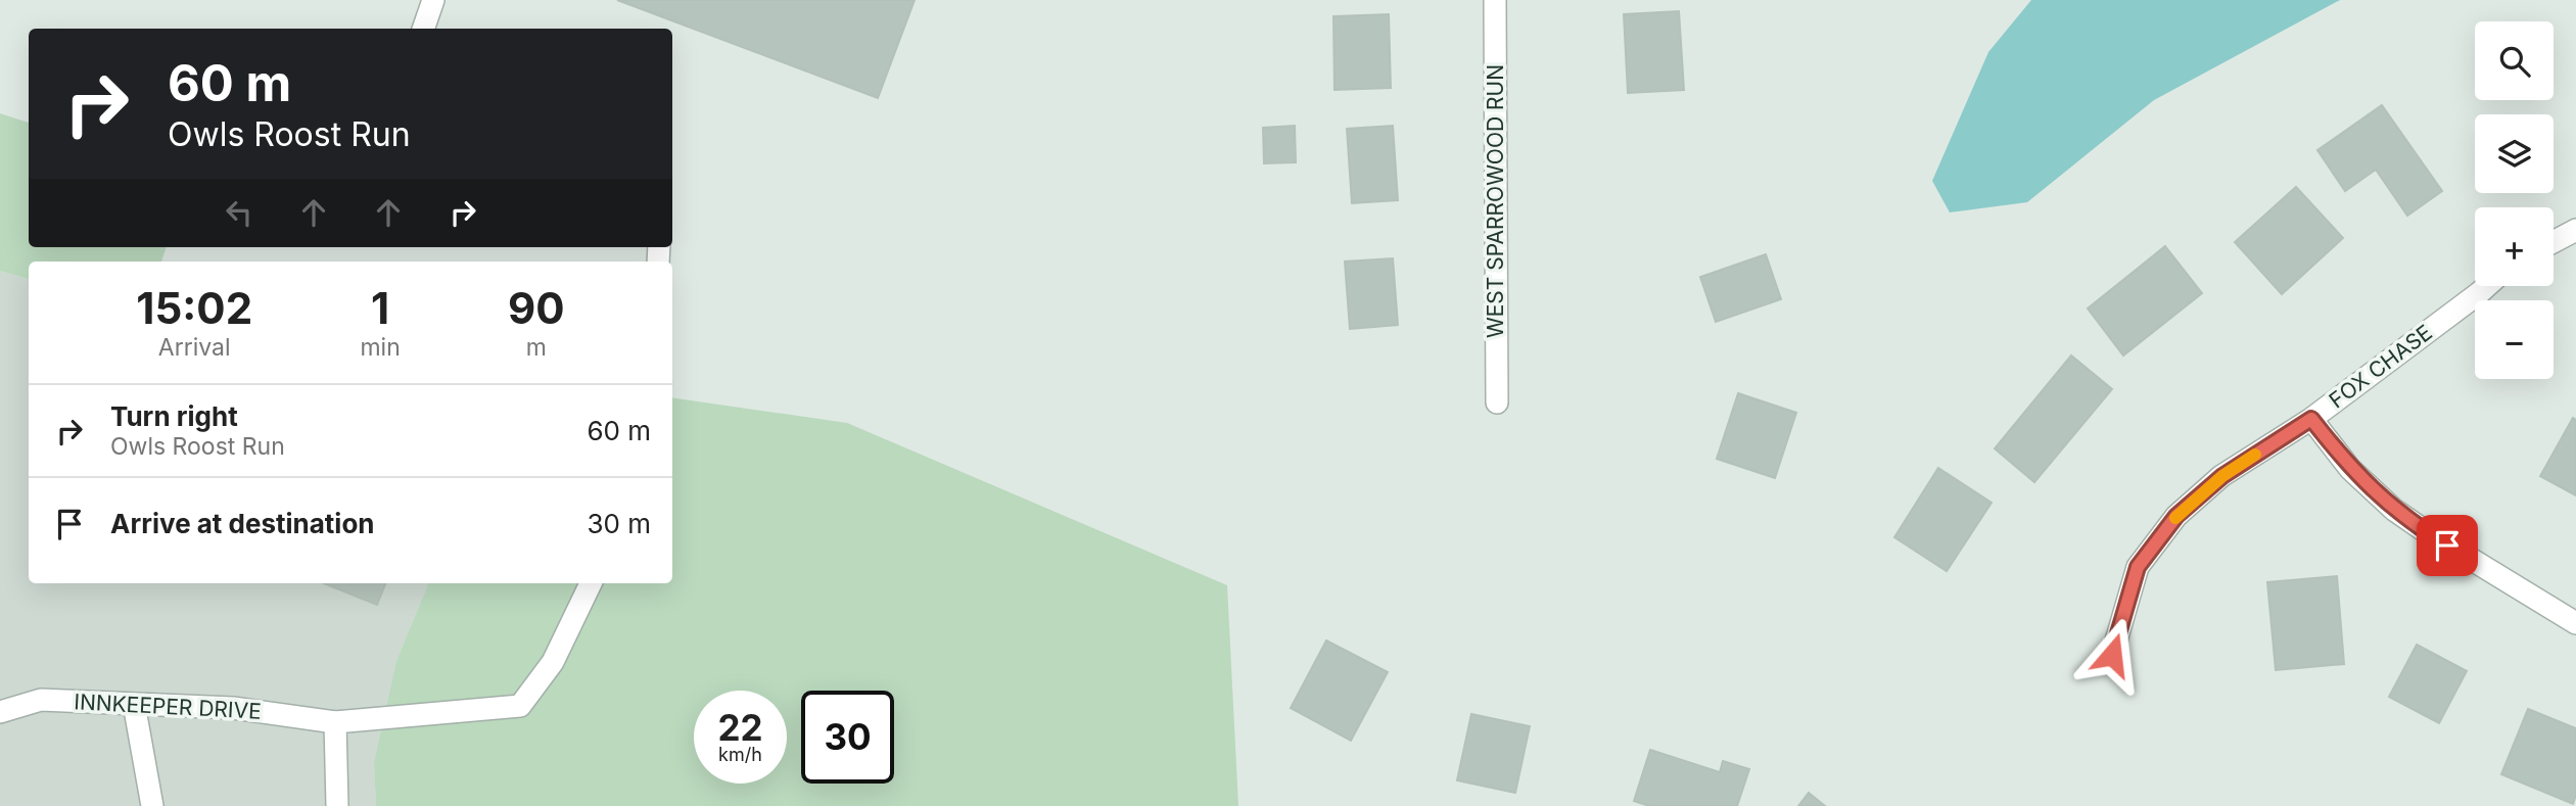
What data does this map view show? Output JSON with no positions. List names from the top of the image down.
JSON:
{
  "streets": {
    "street": ["WEST SPARROWOOD RUN", "FOX CHASE", "INNKEEPER DRIVE"]
  },
  "page": {
    "map_buttons": ["+", "−"],
    "turn": ["60 m", "Owls Roost Run"],
    "eta": [
      "15:02",
      "Arrival",
      "1",
      "min",
      "90",
      "m"
    ],
    "list": [
      {
        "name": "Turn right",
        "note": "Owls Roost Run",
        "value": "60 m"
      },
      {
        "name": "Arrive at destination",
        "value": "30 m"
      }
    ],
    "speed": "22 km/h",
    "limit": "30"
  }
}
